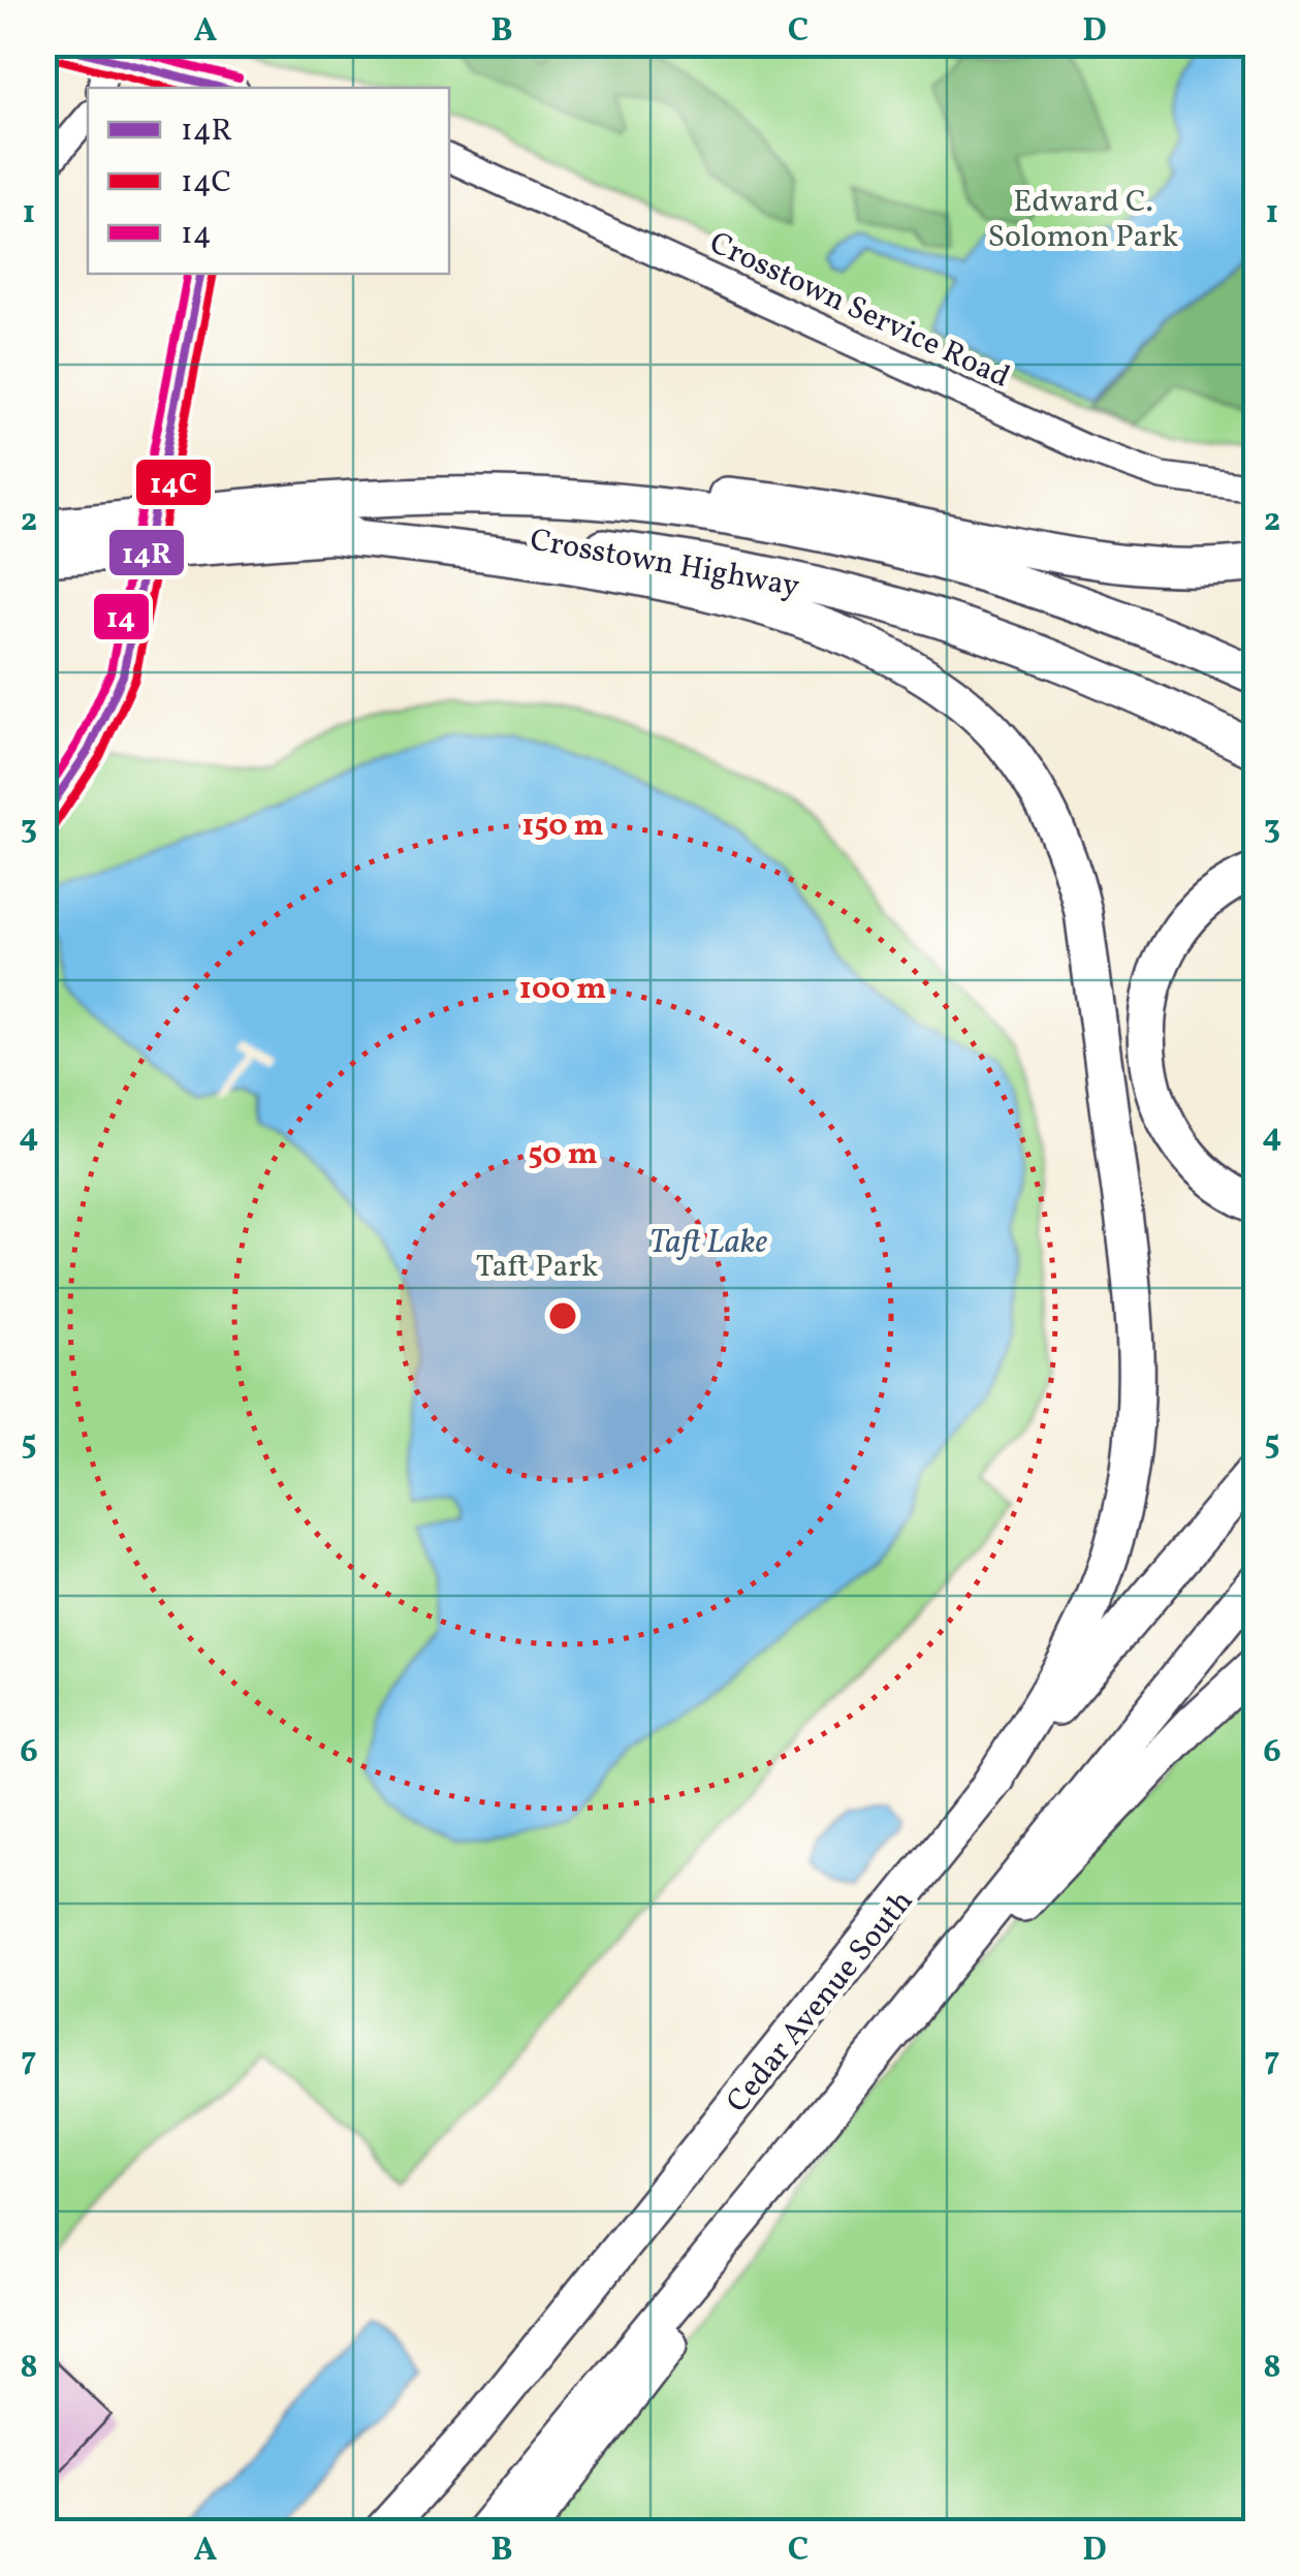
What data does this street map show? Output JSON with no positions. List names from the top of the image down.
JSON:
{
  "streets": {
    "highway": ["Crosstown Highway", "Cedar Avenue South"],
    "street": ["Crosstown Service Road"]
  },
  "water": ["Taft Lake"],
  "parks": ["Edward C. Solomon Park", "Taft Park"],
  "lines": ["transit line 14R", "transit line 14", "transit line 14C"],
  "legend": ["14R", "14C", "14"],
  "grid": {
    "columns": [
      "A",
      "B",
      "C",
      "D"
    ],
    "rows": [
      "1",
      "2",
      "3",
      "4",
      "5",
      "6",
      "7",
      "8"
    ]
  },
  "rings": ["150 m", "100 m", "50 m"]
}
